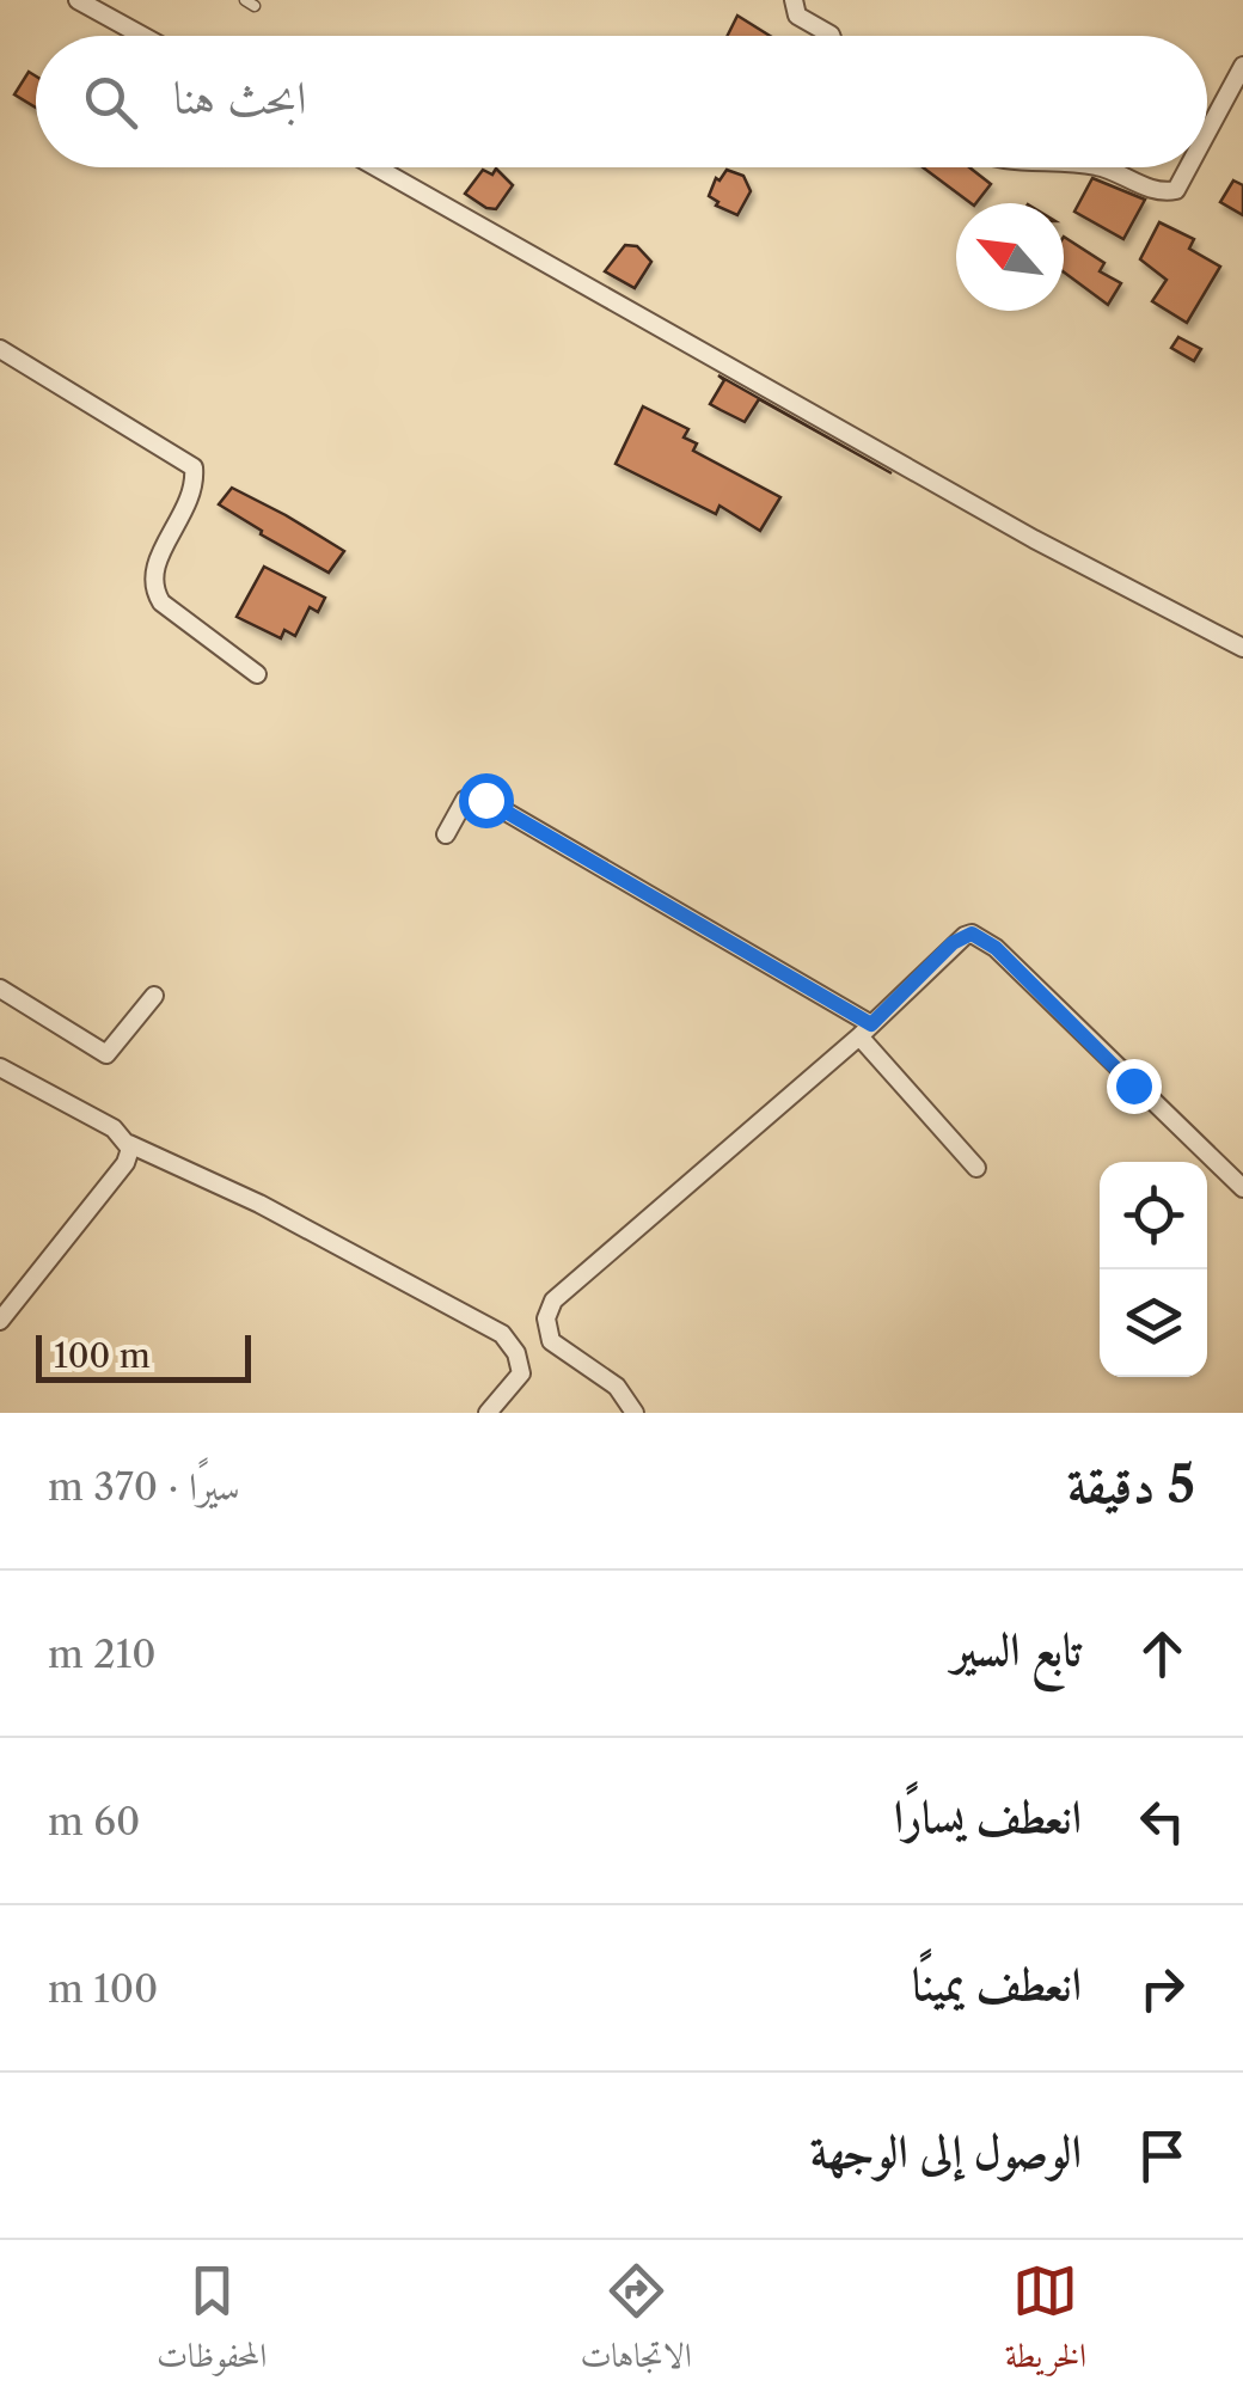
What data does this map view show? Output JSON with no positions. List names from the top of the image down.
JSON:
{
  "scale_bar": "100 m",
  "north": "top left",
  "page": {
    "search": "ابحث هنا",
    "scale": "100 m",
    "heading": ["5 دقيقة", "سيرًا · 370 m"],
    "list": [
      ["تابع السير", "210 m"],
      ["انعطف يسارًا", "60 m"],
      ["انعطف يمينًا", "100 m"],
      "الوصول إلى الوجهة"
    ],
    "nav": ["الخريطة", "الاتجاهات", "المحفوظات"]
  }
}
